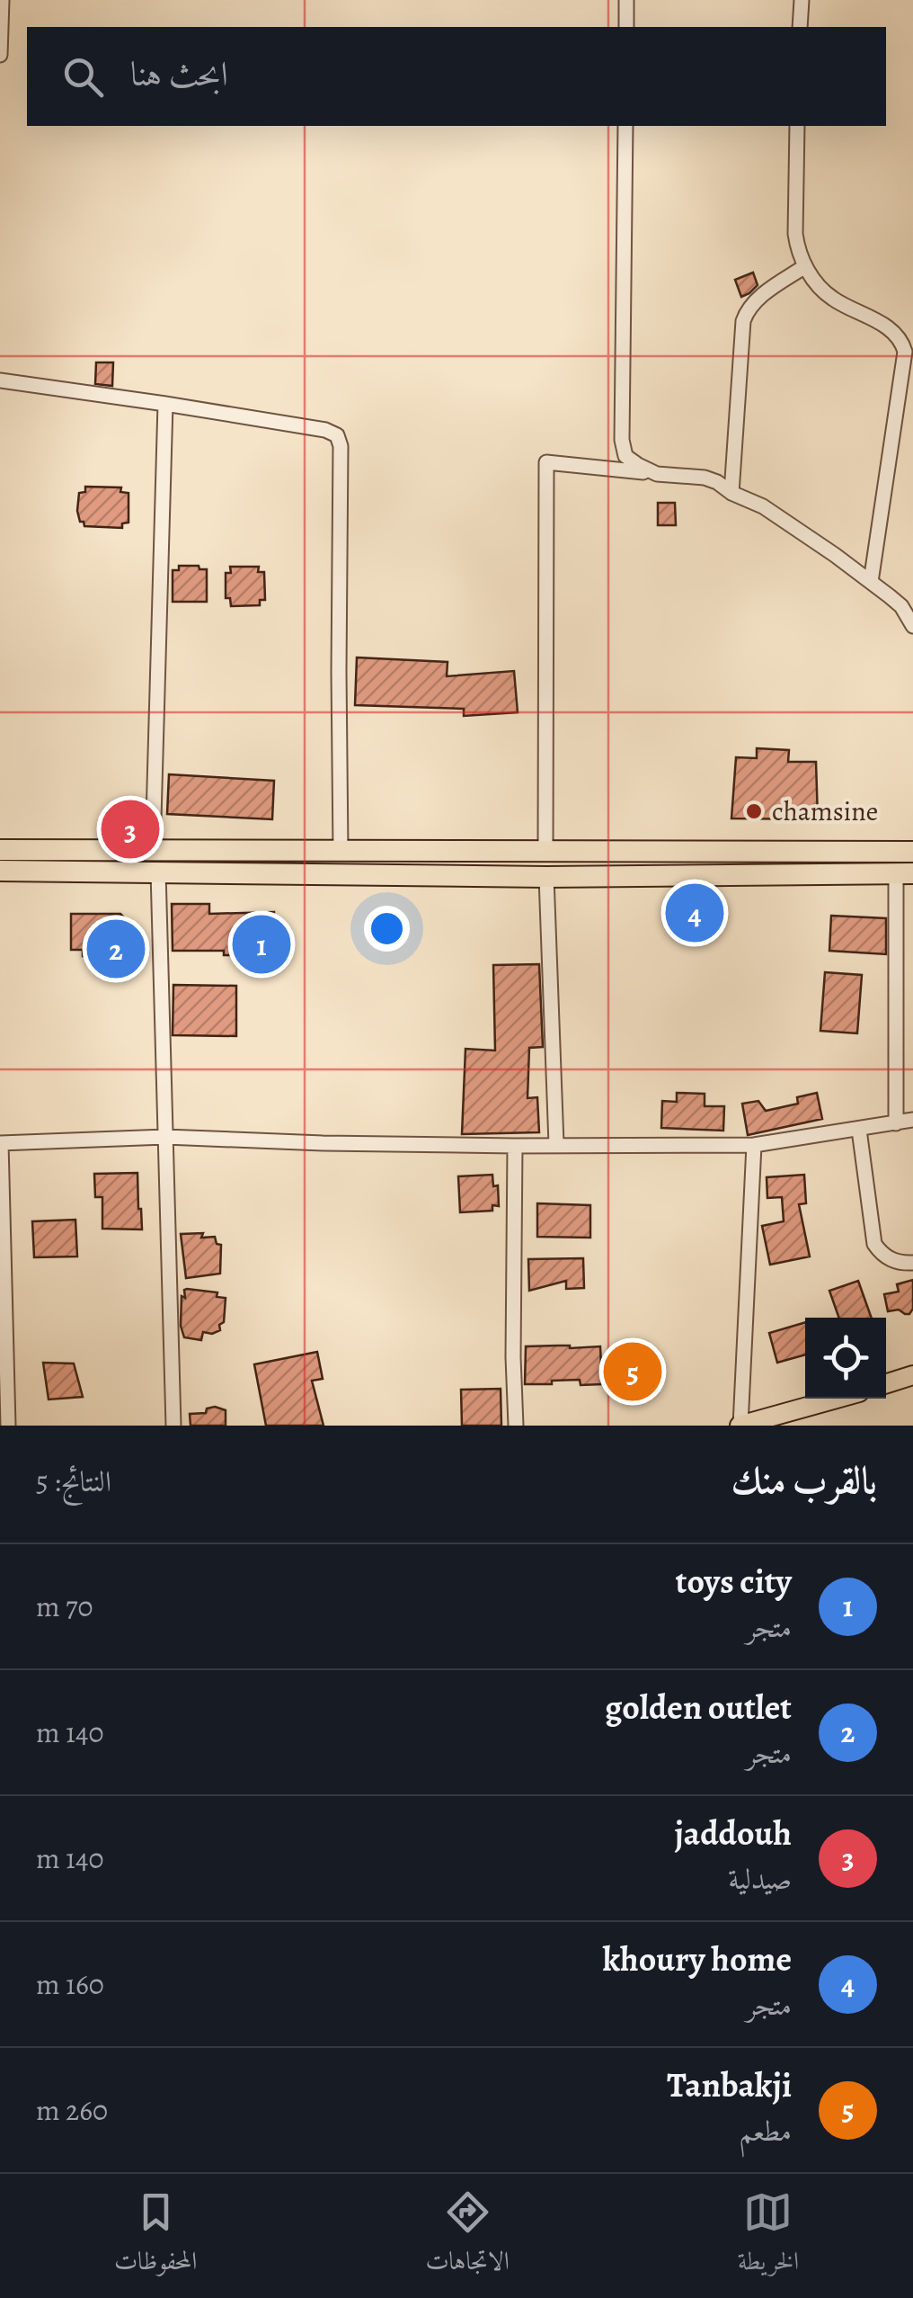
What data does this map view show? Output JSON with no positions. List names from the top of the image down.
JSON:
{
  "places": ["chamsine"],
  "page": {
    "search": "ابحث هنا",
    "pins": [
      "3",
      "4",
      "1",
      "2",
      "5"
    ],
    "heading": ["بالقرب منك", "النتائج: 5"],
    "list": [
      {
        "mark": "1",
        "name": "toys city",
        "note": "متجر",
        "value": "70 m"
      },
      {
        "mark": "2",
        "name": "golden outlet",
        "note": "متجر",
        "value": "140 m"
      },
      {
        "mark": "3",
        "name": "jaddouh",
        "note": "صيدلية",
        "value": "140 m"
      },
      {
        "mark": "4",
        "name": "khoury home",
        "note": "متجر",
        "value": "160 m"
      },
      {
        "mark": "5",
        "name": "Tanbakji",
        "note": "مطعم",
        "value": "260 m"
      }
    ],
    "nav": ["الخريطة", "الاتجاهات", "المحفوظات"]
  }
}
